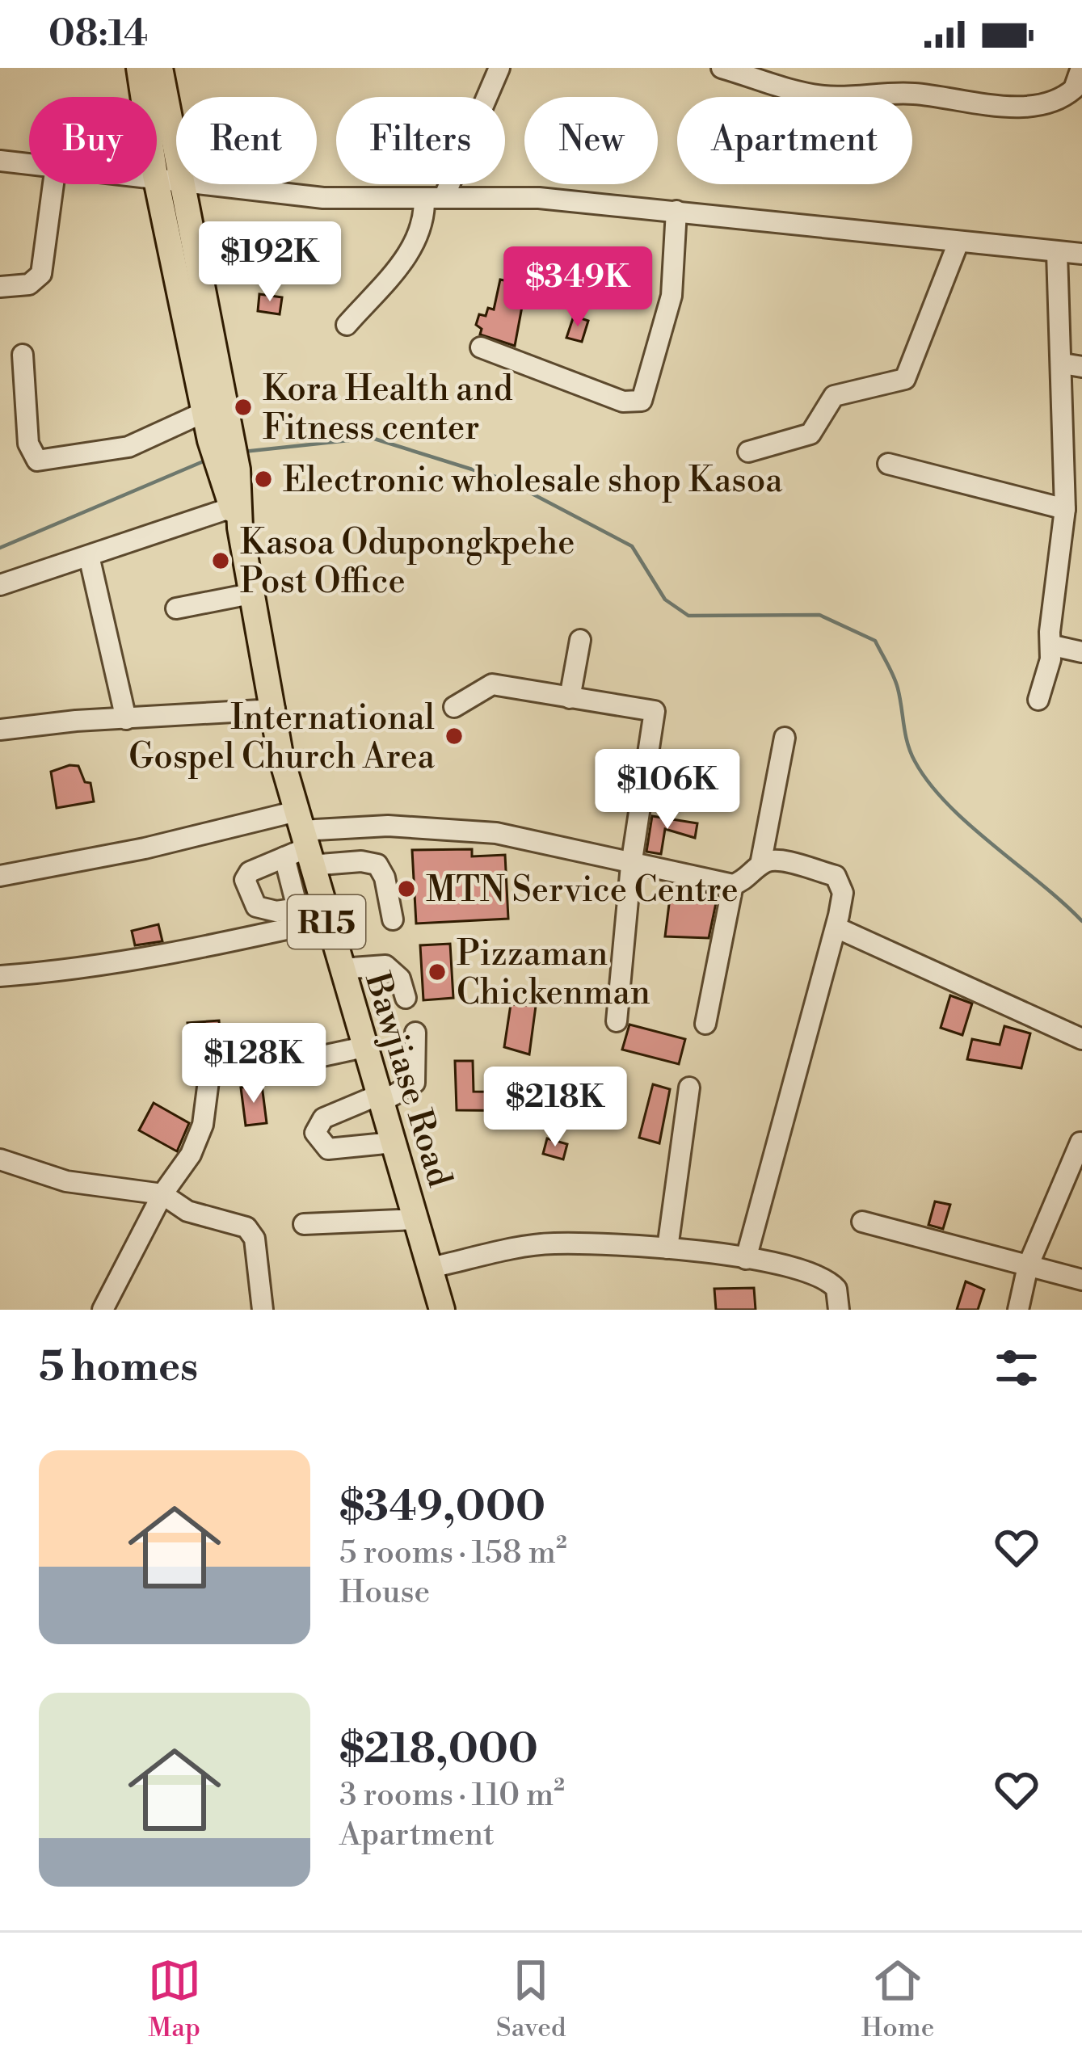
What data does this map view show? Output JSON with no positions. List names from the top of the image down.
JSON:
{
  "streets": {
    "main road": ["R15", "Bawjiase Road"]
  },
  "places": [
    "Kora Health and Fitness center",
    "Electronic wholesale shop Kasoa",
    "Kasoa Odupongkpehe Post Office",
    "International Gospel Church Area",
    "MTN Service Centre",
    "Pizzaman Chickenman"
  ],
  "page": {
    "status": "08:14",
    "chip": [
      "Buy",
      "Rent",
      "Filters",
      "New",
      "Apartment"
    ],
    "price": [
      "$192K",
      "$349K",
      "$106K",
      "$128K",
      "$218K"
    ],
    "heading": "5 homes",
    "list": [
      {
        "name": "$349,000",
        "note": "5 rooms · 158 m² · House"
      },
      {
        "name": "$218,000",
        "note": "3 rooms · 110 m² · Apartment"
      }
    ],
    "tabs": ["Map", "Saved", "Home"]
  }
}
